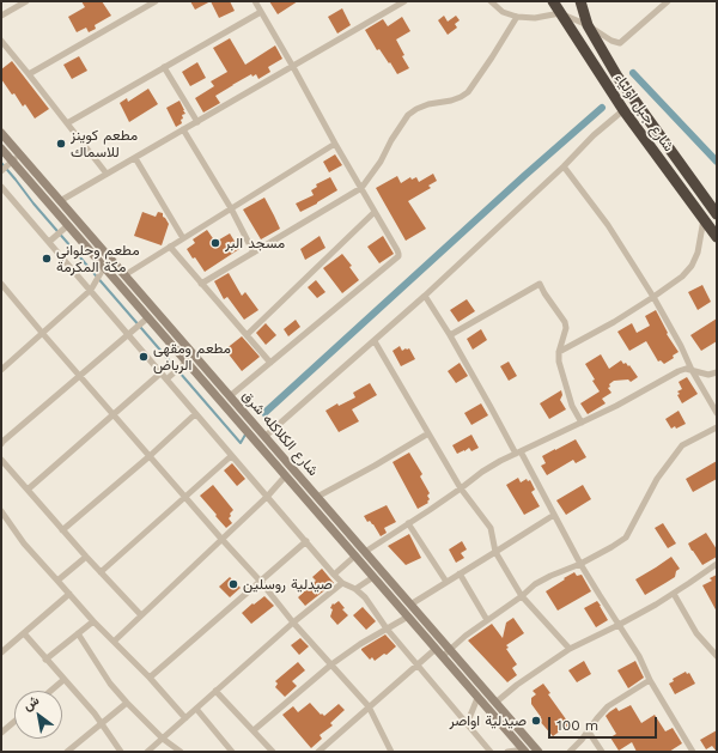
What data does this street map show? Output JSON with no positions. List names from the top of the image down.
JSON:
{
  "streets": {
    "highway": ["شارع جبل اولياء"],
    "street": ["شارع الكلاكله شرق"]
  },
  "places": [
    "مطعم كوينز للاسماك",
    "مسجد البر",
    "مطعم وحلواني مكة المكرمة",
    "مطعم ومقهى الرباض",
    "صيدلية روسلين",
    "صيدلية اواصر"
  ],
  "scale_bar": "100 m",
  "north": "top left"
}
